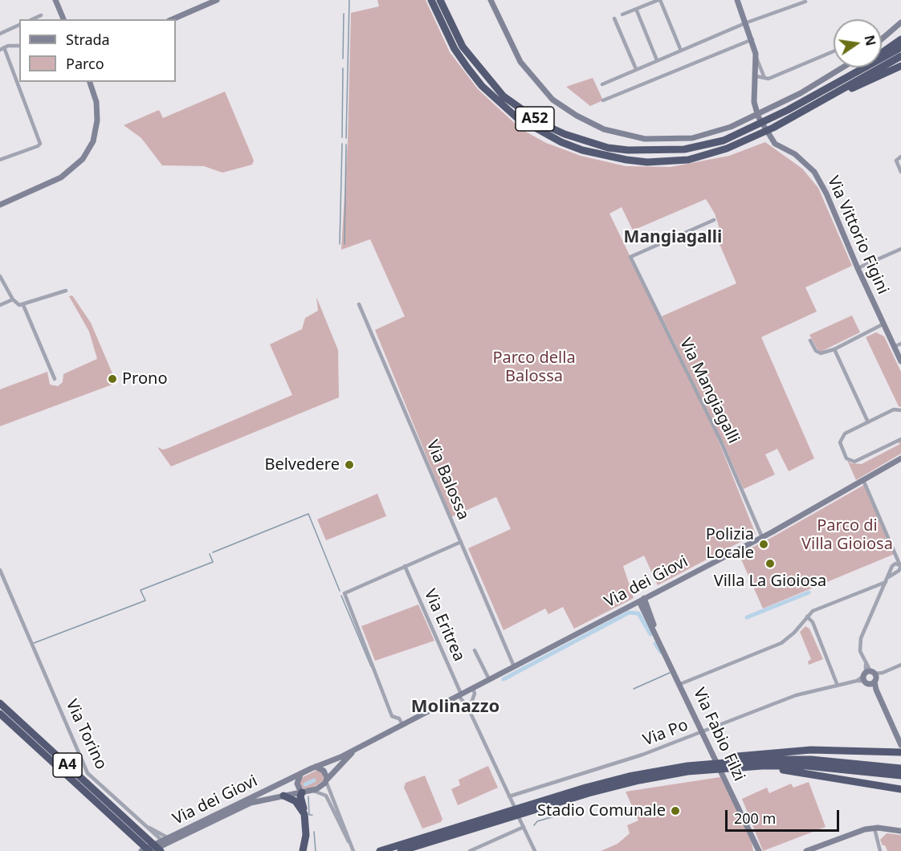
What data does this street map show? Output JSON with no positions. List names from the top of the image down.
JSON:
{
  "streets": {
    "highway": ["A52", "A4"],
    "main road": ["Via Vittorio Figini", "Via dei Giovi", "Via Fabio Filzi"],
    "street": [
      "Via Mangiagalli",
      "Via Balossa",
      "Via Eritrea",
      "Via Po",
      "Via Torino"
    ]
  },
  "crossings": [
    ["Via Mangiagalli", "Via dei Giovi"],
    ["Via Balossa", "Via dei Giovi"],
    ["Via dei Giovi", "Via Eritrea"],
    ["Via dei Giovi", "Via Torino"],
    ["Via dei Giovi", "Via Fabio Filzi"],
    ["Via dei Giovi", "A4"],
    ["Via Eritrea", "Via Po"],
    ["Via Po", "Via Fabio Filzi"],
    ["Via Torino", "A4"]
  ],
  "districts": ["Mangiagalli", "Molinazzo"],
  "parks": ["Parco della Balossa", "Parco di Villa Gioiosa"],
  "places": [
    "Prono",
    "Belvedere",
    "Polizia Locale",
    "Villa La Gioiosa",
    "Stadio Comunale"
  ],
  "legend": ["Strada", "Parco"],
  "scale_bar": "200 m",
  "north": "right"
}
